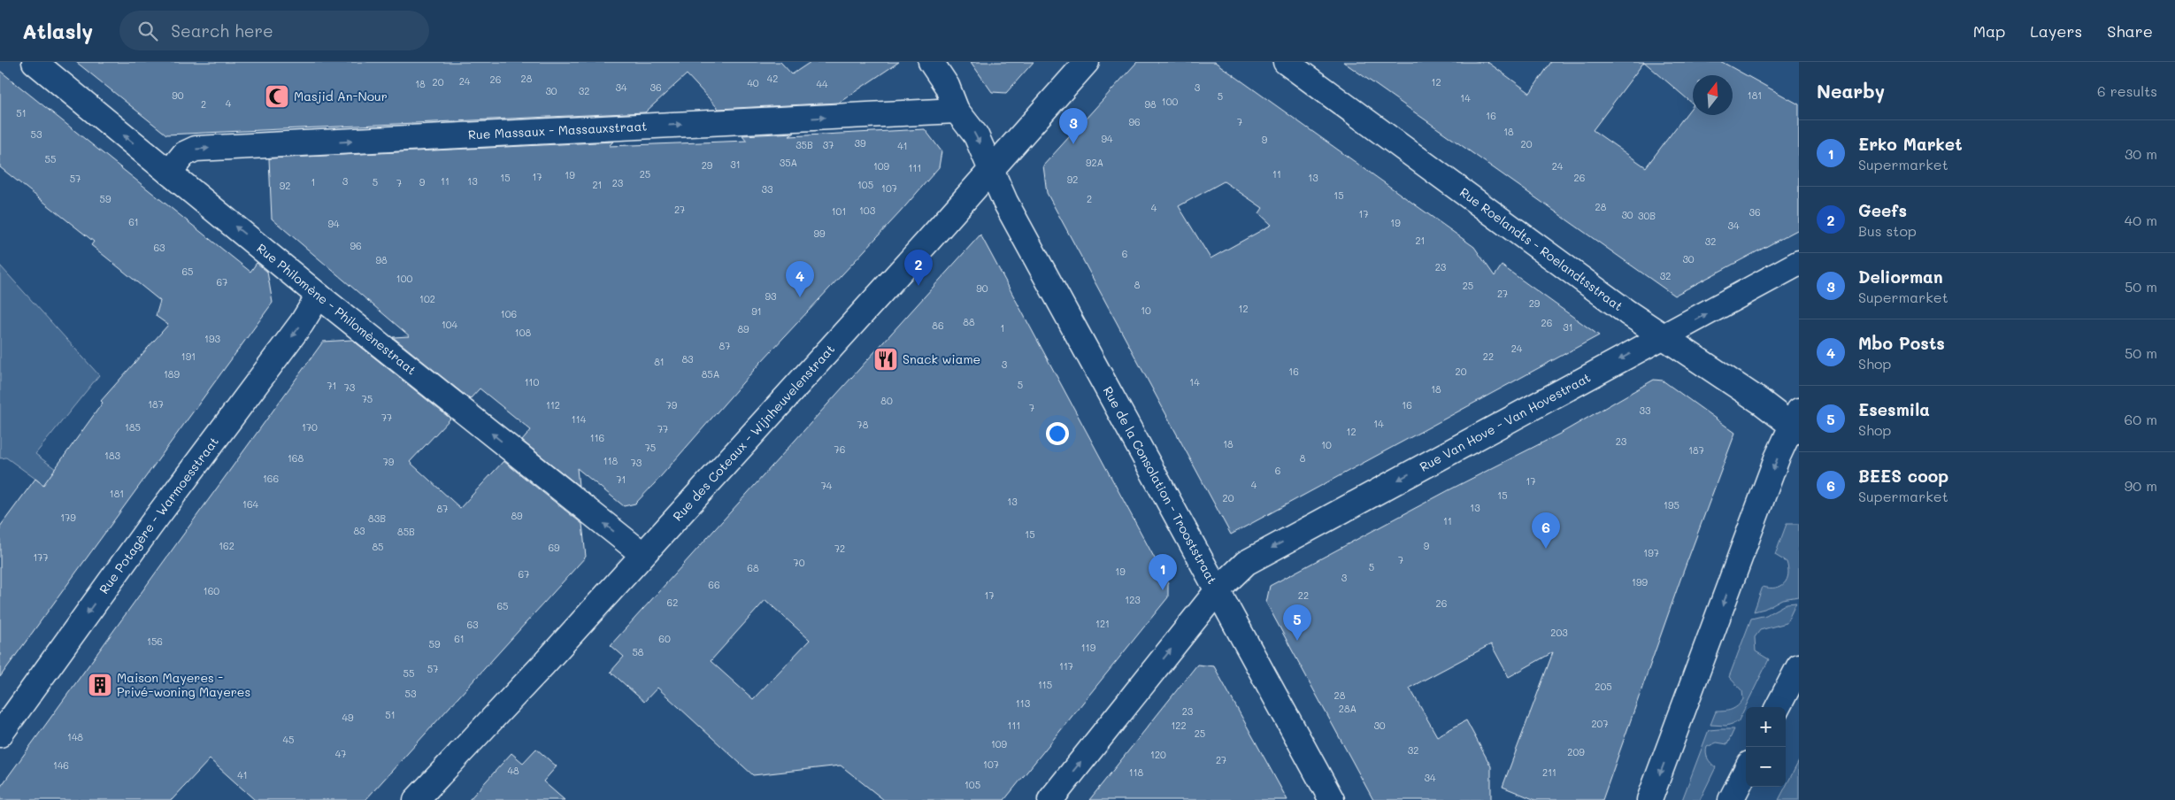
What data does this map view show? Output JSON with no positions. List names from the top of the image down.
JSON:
{
  "streets": {
    "street": [
      "Rue Massaux - Massauxstraat",
      "Rue Roelandts - Roelandtsstraat",
      "Rue Philomène - Philomènestraat",
      "Rue Van Hove - Van Hovestraat",
      "Rue des Coteaux - Wijnheuvelenstraat",
      "Rue de la Consolation - Trooststraat",
      "Rue Potagère - Warmoesstraat"
    ]
  },
  "crossings": [
    ["Rue Massaux - Massauxstraat", "Rue Philomène - Philomènestraat"],
    ["Rue Massaux - Massauxstraat", "Rue de la Consolation - Trooststraat"],
    ["Rue Roelandts - Roelandtsstraat", "Rue Van Hove - Van Hovestraat"],
    ["Rue Philomène - Philomènestraat", "Rue des Coteaux - Wijnheuvelenstraat"],
    ["Rue Philomène - Philomènestraat", "Rue Potagère - Warmoesstraat"],
    ["Rue Van Hove - Van Hovestraat", "Rue de la Consolation - Trooststraat"],
    ["Rue des Coteaux - Wijnheuvelenstraat", "Rue de la Consolation - Trooststraat"]
  ],
  "one_way": ["Rue Massaux - Massauxstraat", "Rue Philomène - Philomènestraat", "Rue Potagère - Warmoesstraat"],
  "places": {
    "mosque": ["Masjid An-Nour"],
    "restaurant": ["Snack wiame"],
    "building": ["Maison Mayeres - Privé-woning Mayeres"]
  },
  "house_numbers": [
    "28",
    "42",
    "26",
    "24",
    "20",
    "12",
    "40",
    "18",
    "44",
    "34",
    "36",
    "3",
    "30",
    "32",
    "90",
    "181",
    "5",
    "14",
    "100",
    "4",
    "2",
    "98",
    "51",
    "16",
    "96",
    "7",
    "18",
    "53",
    "94",
    "9",
    "39",
    "20",
    "35B",
    "37",
    "41",
    "55",
    "35A",
    "92A",
    "31",
    "29",
    "109",
    "24",
    "111",
    "25",
    "11",
    "19",
    "17",
    "15",
    "13",
    "26",
    "57",
    "92",
    "3",
    "11",
    "13",
    "1",
    "5",
    "9",
    "7",
    "23",
    "21",
    "105",
    "92",
    "107",
    "33",
    "15",
    "59",
    "2",
    "28",
    "4",
    "27",
    "103",
    "101",
    "36",
    "17",
    "30",
    "30B",
    "61",
    "19",
    "94",
    "34",
    "99",
    "21",
    "32",
    "96",
    "63",
    "6",
    "30",
    "98",
    "23",
    "65",
    "32",
    "100",
    "67",
    "8",
    "25",
    "90",
    "27",
    "93",
    "102",
    "29",
    "12",
    "10",
    "91",
    "106",
    "88",
    "26",
    "104",
    "86",
    "31",
    "1",
    "89",
    "108",
    "193",
    "87",
    "24",
    "191",
    "22",
    "83",
    "81",
    "3",
    "16",
    "20",
    "189",
    "85A",
    "110",
    "14",
    "5",
    "71",
    "73",
    "18",
    "75",
    "80",
    "187",
    "112",
    "79",
    "16",
    "7",
    "33",
    "77",
    "114",
    "14",
    "78",
    "185",
    "170",
    "77",
    "12",
    "116",
    "23",
    "18",
    "10",
    "75",
    "76",
    "187",
    "183",
    "168",
    "8",
    "118",
    "79",
    "73",
    "6",
    "166",
    "71",
    "17",
    "4",
    "74",
    "181",
    "15",
    "20",
    "13",
    "164",
    "195",
    "13",
    "87",
    "89",
    "179",
    "83B",
    "11",
    "83",
    "85B",
    "15",
    "162",
    "9",
    "85",
    "69",
    "72",
    "197",
    "177",
    "7",
    "70",
    "5",
    "68",
    "19",
    "67",
    "3",
    "199",
    "66",
    "160",
    "17",
    "22",
    "123",
    "62",
    "26",
    "65",
    "121",
    "63",
    "203",
    "61",
    "60",
    "156",
    "59",
    "119",
    "58",
    "117",
    "57",
    "55",
    "115",
    "205",
    "53",
    "28",
    "113",
    "28A",
    "23",
    "51",
    "49",
    "207",
    "111",
    "122",
    "30",
    "25",
    "148",
    "45",
    "109",
    "32",
    "209",
    "47",
    "120",
    "27",
    "107",
    "146",
    "48",
    "118",
    "211",
    "41",
    "34",
    "105"
  ],
  "north": "top",
  "page": {
    "header": "Atlasly",
    "search": "Search here",
    "nav": ["Map", "Layers", "Share"],
    "heading": ["Nearby", "6 results"],
    "pins": [
      "3",
      "2",
      "4",
      "6",
      "1",
      "5"
    ],
    "list": [
      {
        "mark": "1",
        "name": "Erko Market",
        "note": "Supermarket",
        "value": "30 m"
      },
      {
        "mark": "2",
        "name": "Geefs",
        "note": "Bus stop",
        "value": "40 m"
      },
      {
        "mark": "3",
        "name": "Deliorman",
        "note": "Supermarket",
        "value": "50 m"
      },
      {
        "mark": "4",
        "name": "Mbo Posts",
        "note": "Shop",
        "value": "50 m"
      },
      {
        "mark": "5",
        "name": "Esesmila",
        "note": "Shop",
        "value": "60 m"
      },
      {
        "mark": "6",
        "name": "BEES coop",
        "note": "Supermarket",
        "value": "90 m"
      }
    ],
    "map_buttons": ["+", "−"]
  }
}
